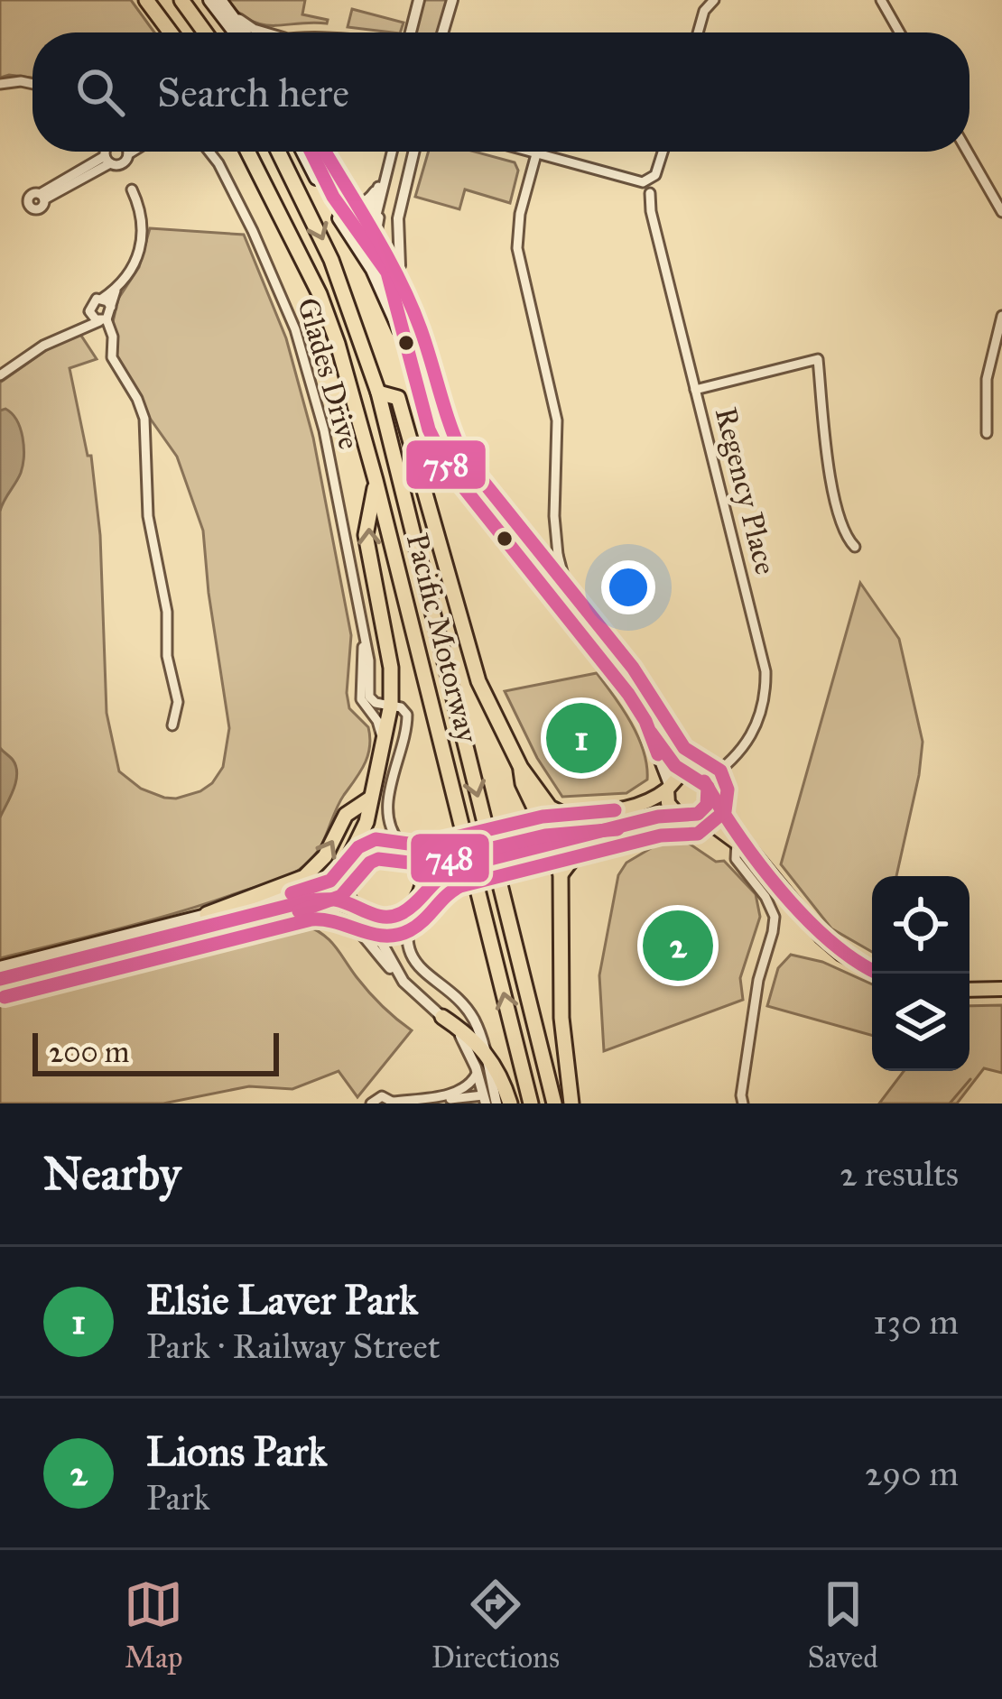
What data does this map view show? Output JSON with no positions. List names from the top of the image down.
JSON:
{
  "streets": {
    "highway": ["Pacific Motorway"],
    "street": ["Glades Drive", "Regency Place"]
  },
  "lines": ["transit line 758", "transit line 748"],
  "scale_bar": "200 m",
  "page": {
    "search": "Search here",
    "pins": ["1", "2"],
    "scale": "200 m",
    "heading": ["Nearby", "2 results"],
    "list": [
      {
        "mark": "1",
        "name": "Elsie Laver Park",
        "note": "Park · Railway Street",
        "value": "130 m"
      },
      {
        "mark": "2",
        "name": "Lions Park",
        "note": "Park",
        "value": "290 m"
      }
    ],
    "nav": ["Map", "Directions", "Saved"]
  }
}
